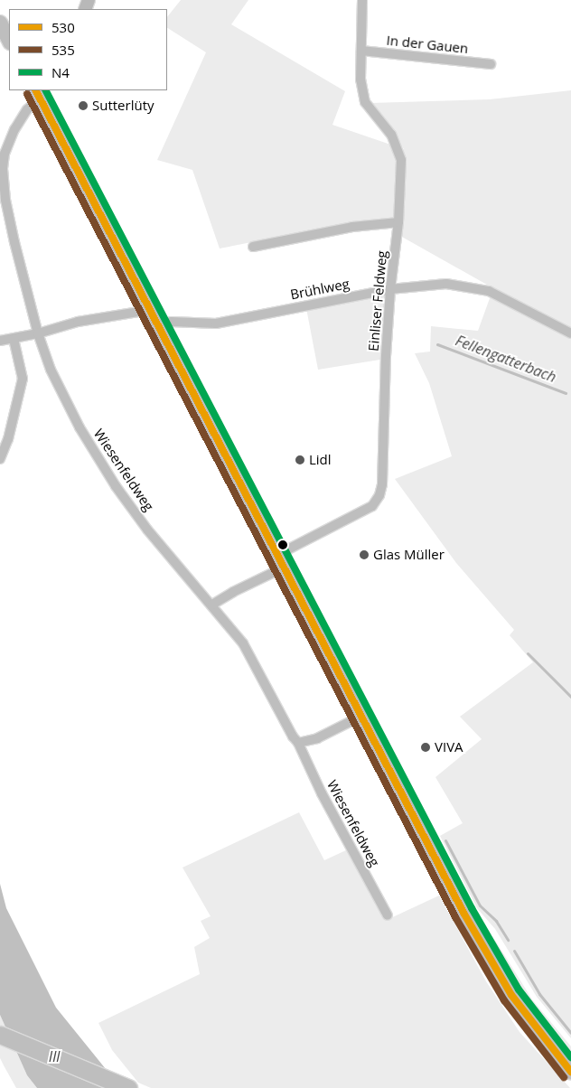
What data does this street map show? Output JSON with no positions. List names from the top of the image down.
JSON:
{
  "streets": {
    "street": [
      "In der Gauen",
      "Brühlweg",
      "Einliser Feldweg",
      "Wiesenfeldweg"
    ]
  },
  "crossings": [
    ["In der Gauen", "Einliser Feldweg"],
    ["Brühlweg", "Einliser Feldweg"]
  ],
  "water": ["Fellengatterbach", "Ill"],
  "places": [
    "Sutterlüty",
    "Lidl",
    "Glas Müller",
    "VIVA"
  ],
  "lines": ["transit line 530", "transit line N4", "transit line 535"],
  "legend": ["530", "535", "N4"]
}
